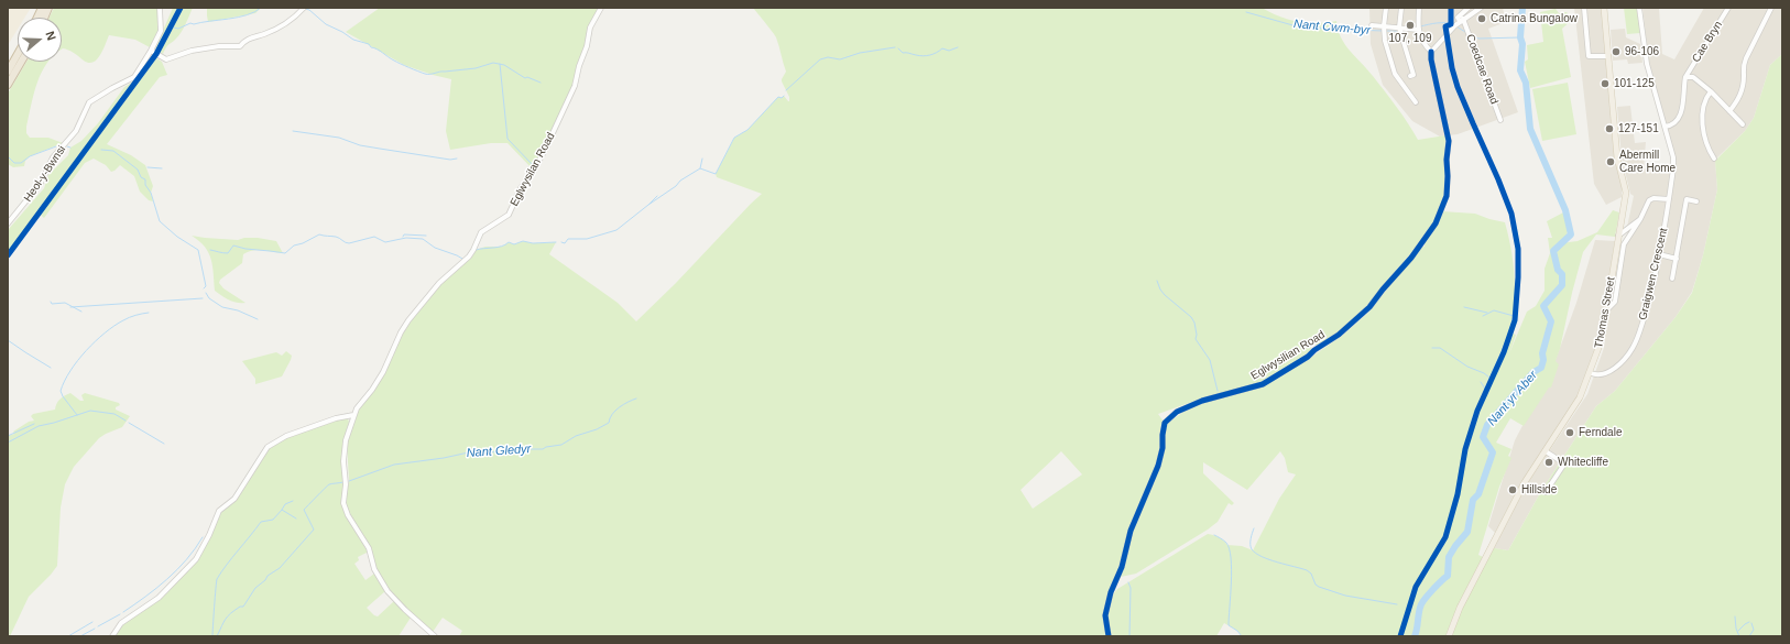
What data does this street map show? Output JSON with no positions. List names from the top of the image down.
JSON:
{
  "streets": {
    "main road": ["Thomas Street"],
    "street": [
      "Cae Bryn",
      "Coedcae Road",
      "Eglwysilan Road",
      "Heol-y-Bwnsi",
      "Graigwen Crescent",
      "Eglwysilian Road"
    ]
  },
  "crossings": [
    ["Graigwen Crescent", "Thomas Street"]
  ],
  "water": ["Nant Cwm-byr", "Nant yr Aber", "Nant Gledyr"],
  "places": [
    "Catrina Bungalow",
    "107, 109",
    "96-106",
    "101-125",
    "127-151",
    "Abermill Care Home",
    "Ferndale",
    "Whitecliffe",
    "Hillside"
  ],
  "north": "right"
}
